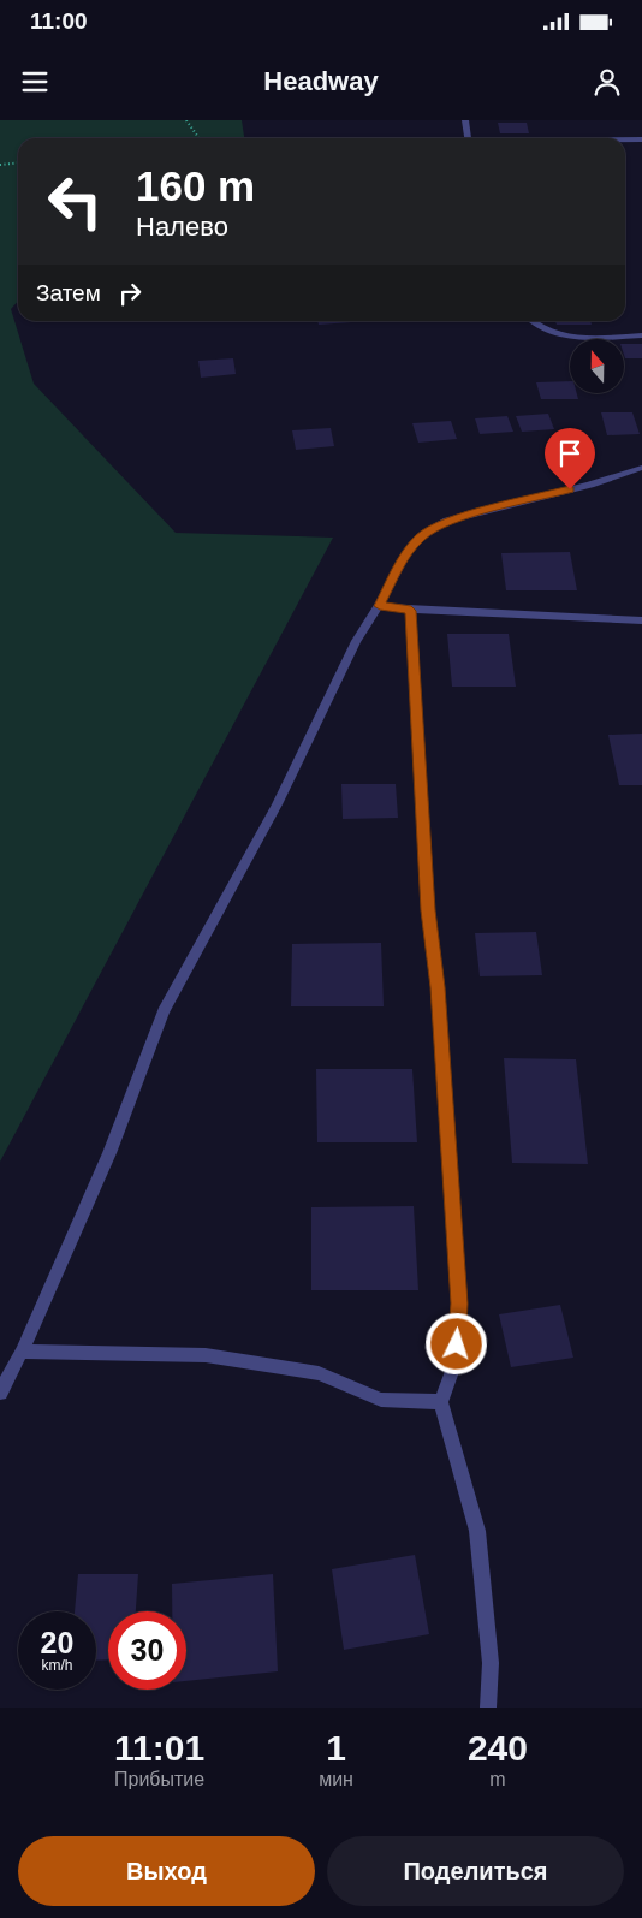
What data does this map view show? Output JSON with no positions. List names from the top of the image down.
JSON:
{
  "north": "top",
  "page": {
    "status": "11:00",
    "header": "Headway",
    "turn": ["160 m", "Налево"],
    "then": "Затем",
    "speed": "20 km/h",
    "limit": "30",
    "eta": [
      "11:01",
      "Прибытие",
      "1",
      "мин",
      "240",
      "m"
    ],
    "buttons": ["Выход", "Поделиться"]
  }
}
